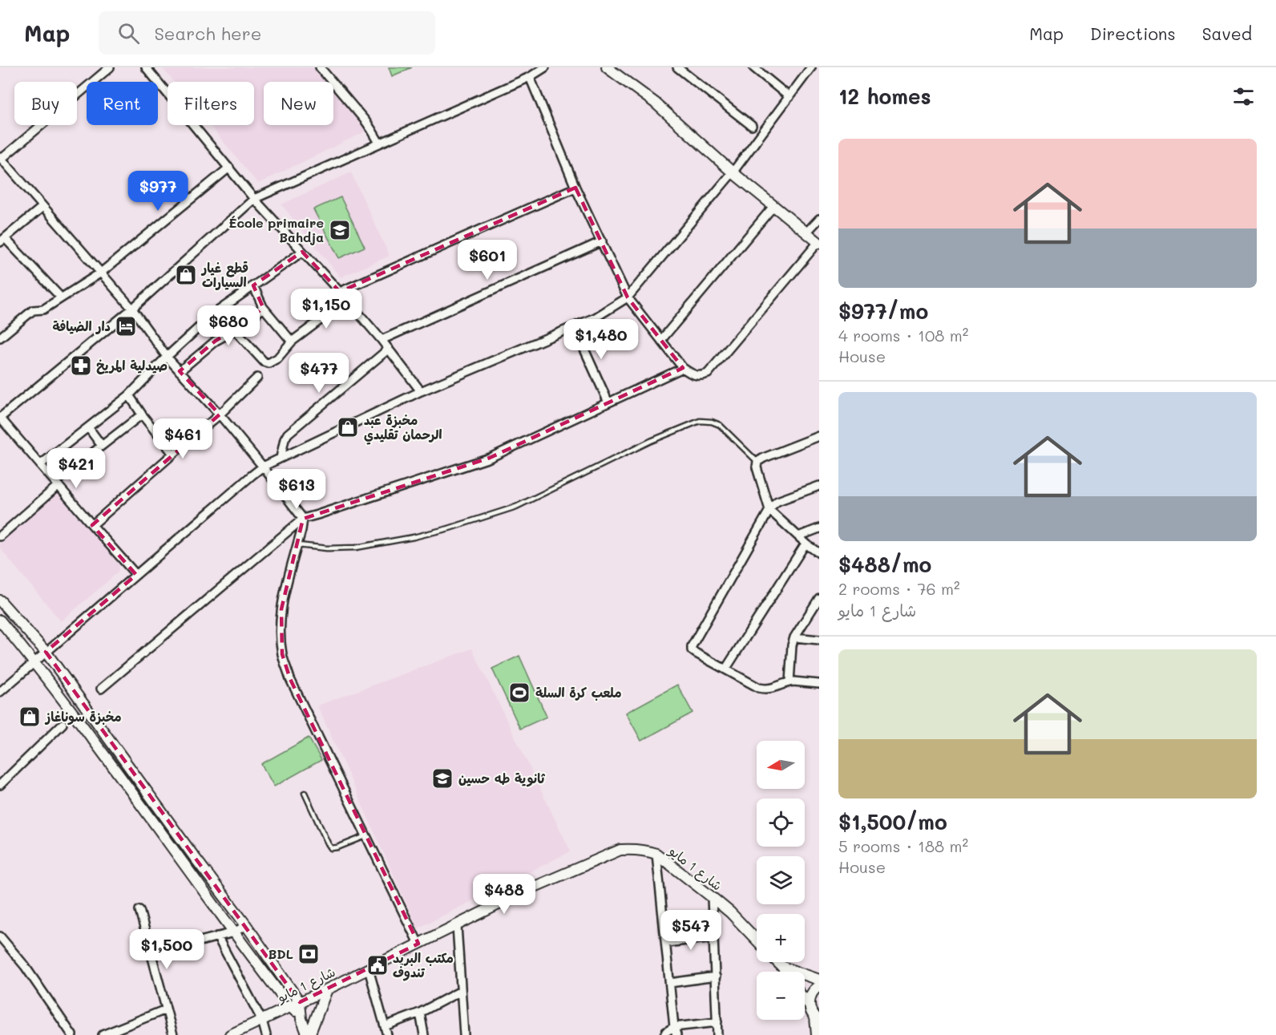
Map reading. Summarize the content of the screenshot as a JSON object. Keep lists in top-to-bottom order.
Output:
{
  "streets": {
    "street": ["شارع 1 مايو"]
  },
  "places": {
    "school or university": ["École primaire Bahdja", "ثانوية طه حسين"],
    "shop": ["قطع غيار السيارات", "مخبزة عبد الرحمان تقليدي", "مخبزة سوناغاز"],
    "hotel": ["دار الضيافة"],
    "pharmacy": ["صيدلية المريخ"],
    "sports": ["ملعب كرة السلة"],
    "bank": ["BDL"],
    "public building": ["مكتب البريد تندوف"]
  },
  "north": "left",
  "page": {
    "header": "Map",
    "search": "Search here",
    "nav": ["Map", "Directions", "Saved"],
    "heading": "12 homes",
    "chip": [
      "Buy",
      "Rent",
      "Filters",
      "New"
    ],
    "list": [
      {
        "name": "$977/mo",
        "note": "4 rooms · 108 m² · House"
      },
      {
        "name": "$488/mo",
        "note": "2 rooms · 76 m² · شارع 1 مايو"
      },
      {
        "name": "$1,500/mo",
        "note": "5 rooms · 188 m² · House"
      }
    ],
    "price": [
      "$977",
      "$601",
      "$1,150",
      "$680",
      "$1,480",
      "$477",
      "$461",
      "$421",
      "$613",
      "$488",
      "$547",
      "$1,500"
    ],
    "map_buttons": ["+", "−"]
  }
}
